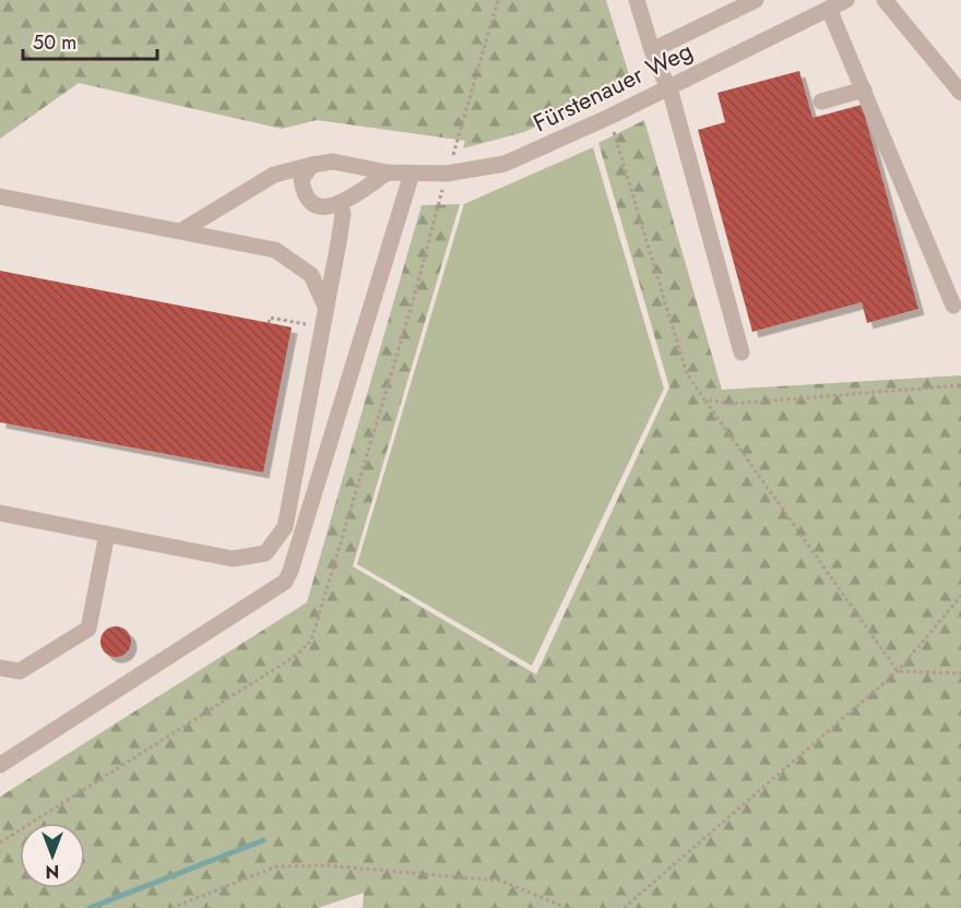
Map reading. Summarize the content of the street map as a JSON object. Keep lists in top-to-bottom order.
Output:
{
  "streets": {
    "street": ["Fürstenauer Weg"]
  },
  "scale_bar": "50 m",
  "north": "bottom"
}
